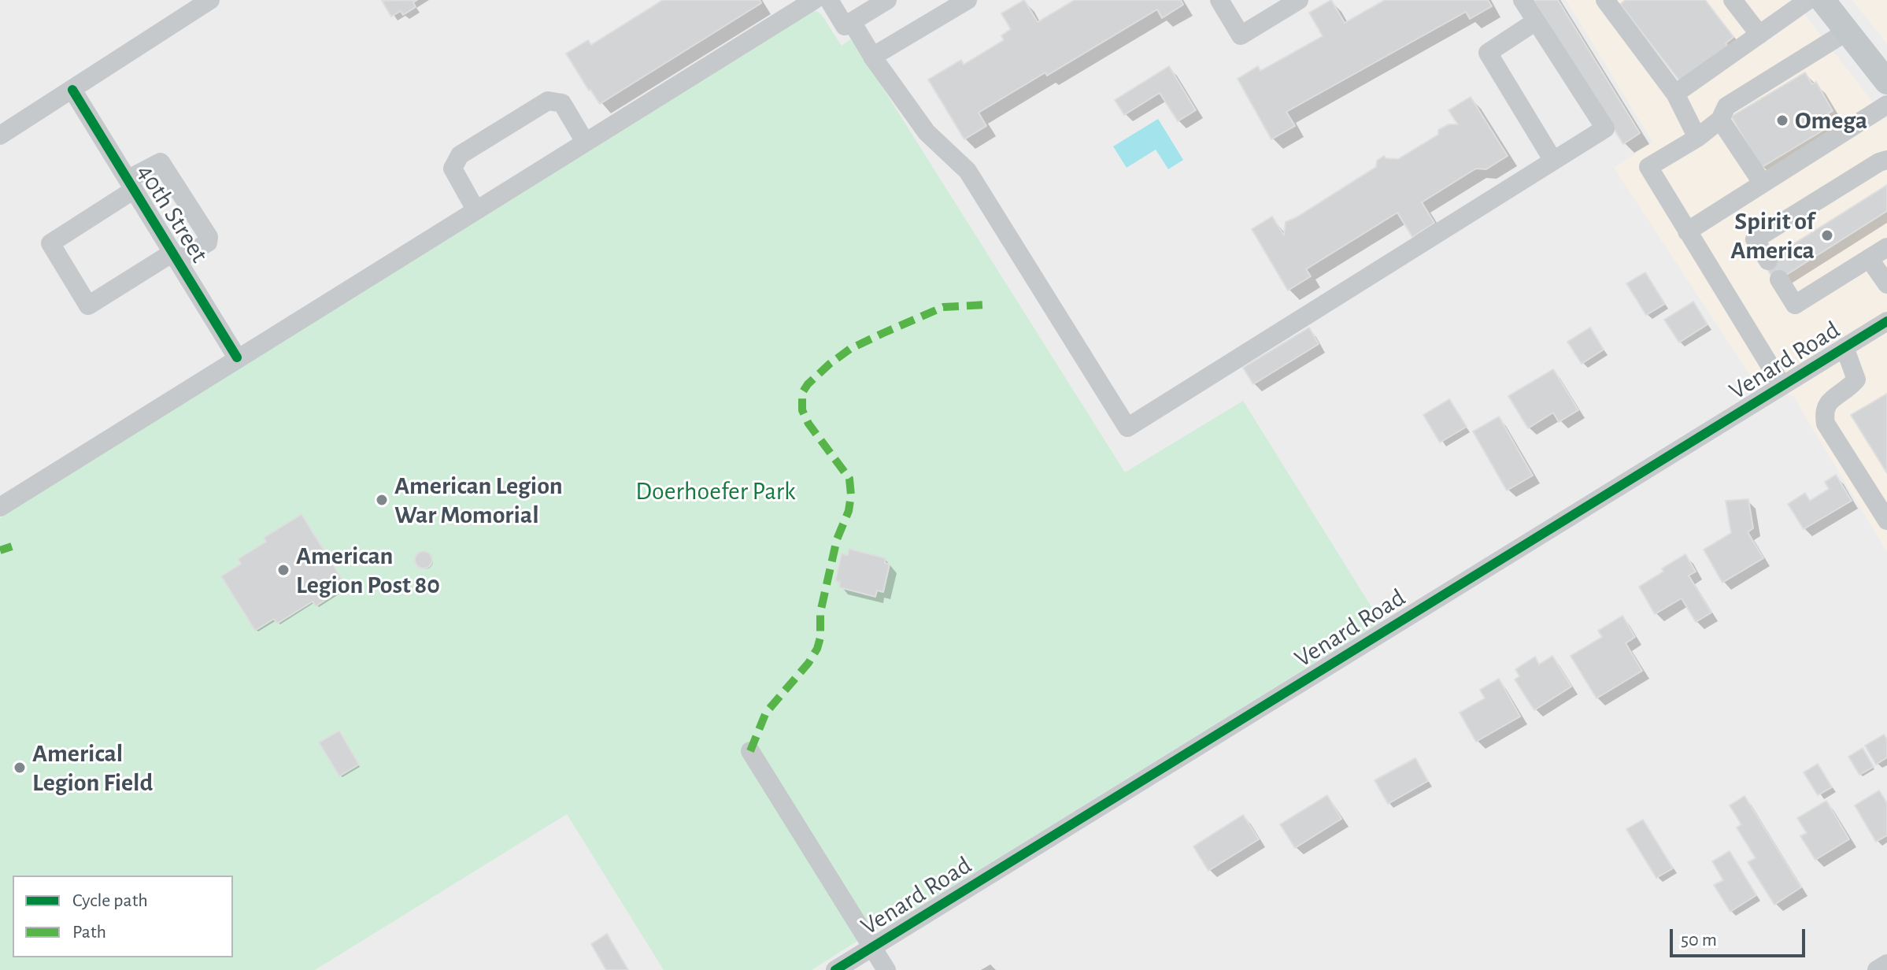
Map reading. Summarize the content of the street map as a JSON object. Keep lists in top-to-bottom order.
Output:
{
  "streets": {
    "street": ["40th Street", "Venard Road"]
  },
  "parks": ["Doerhoefer Park"],
  "places": [
    "Omega",
    "Spirit of America",
    "American Legion War Momorial",
    "American Legion Post 80",
    "Americal Legion Field"
  ],
  "legend": ["Cycle path", "Path"],
  "scale_bar": "50 m"
}
